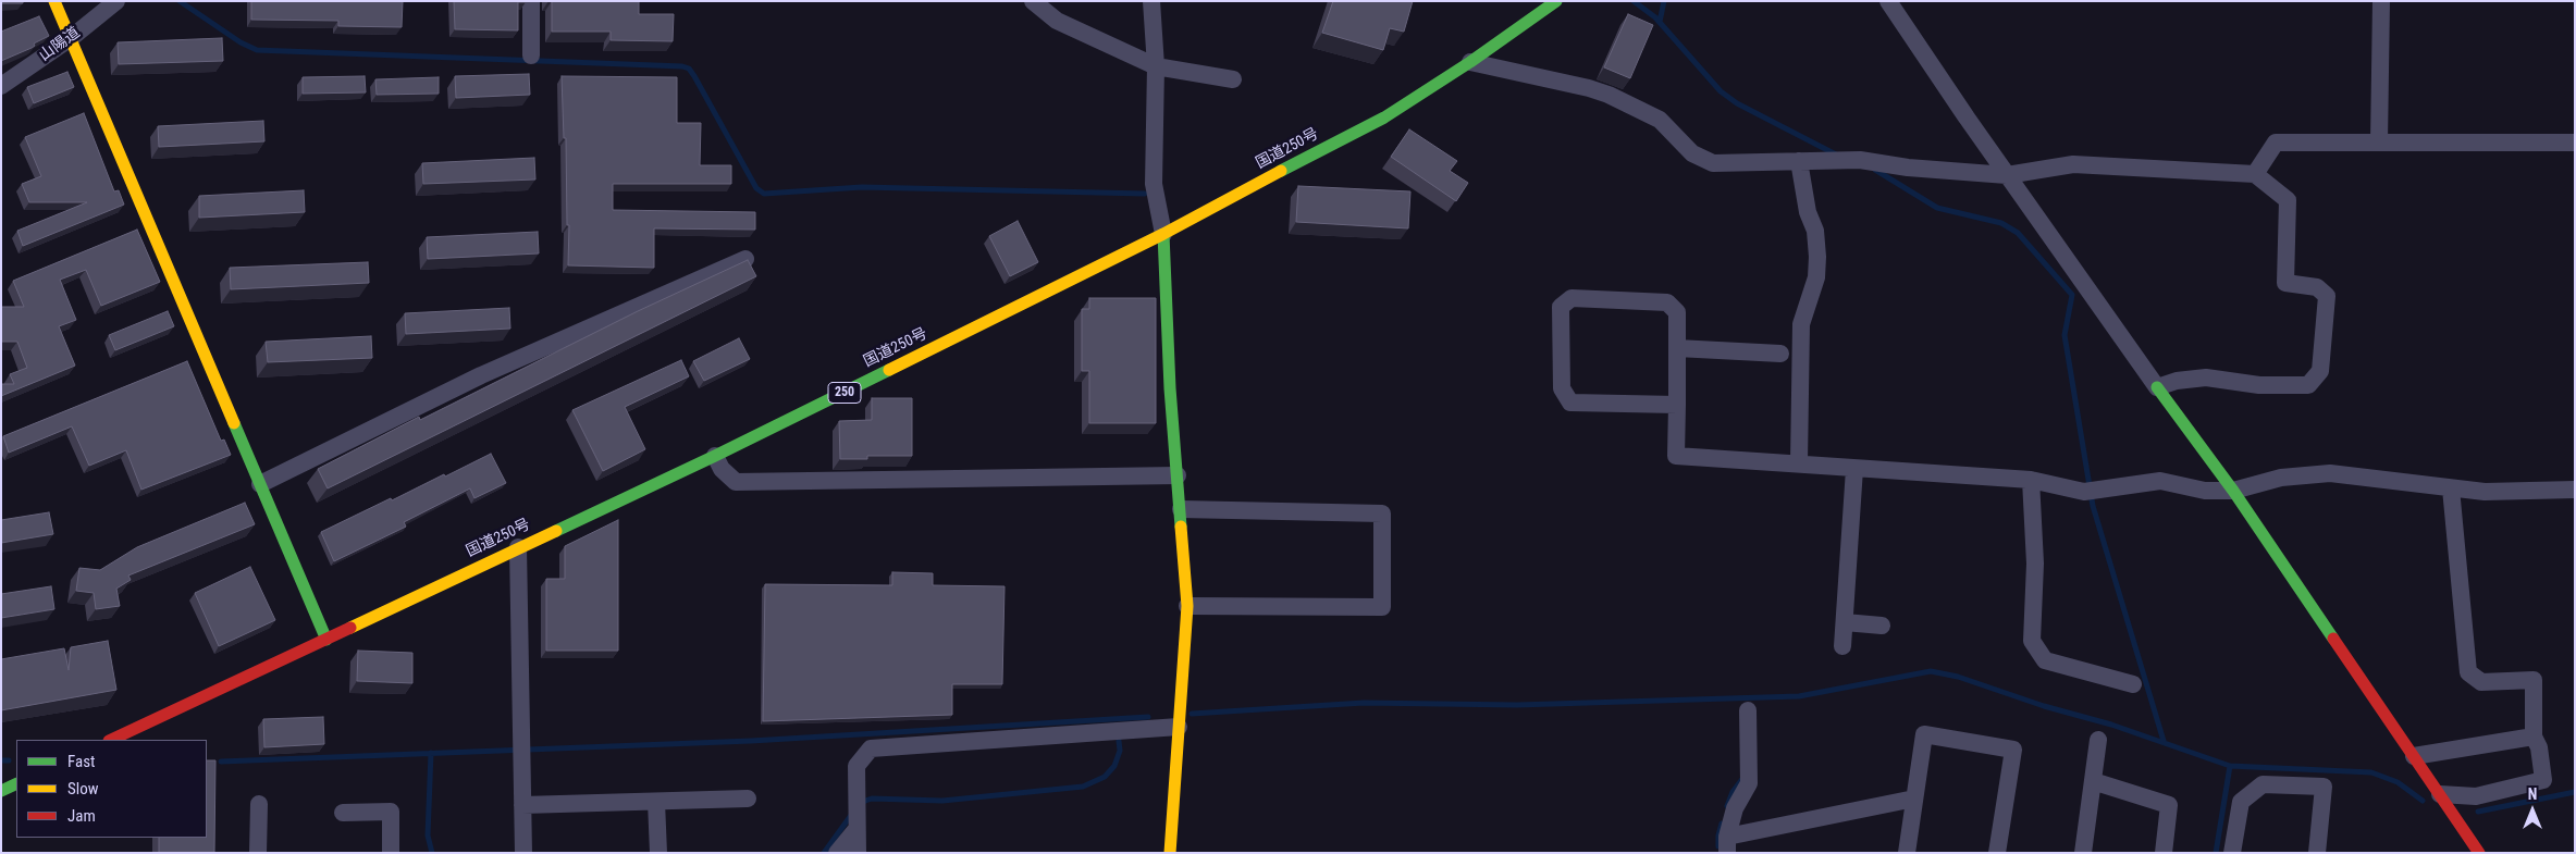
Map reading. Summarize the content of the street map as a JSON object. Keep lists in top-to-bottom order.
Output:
{
  "streets": {
    "main road": ["国道250号", "250"],
    "street": ["山陽道"]
  },
  "legend": ["Fast", "Slow", "Jam"],
  "north": "top"
}
